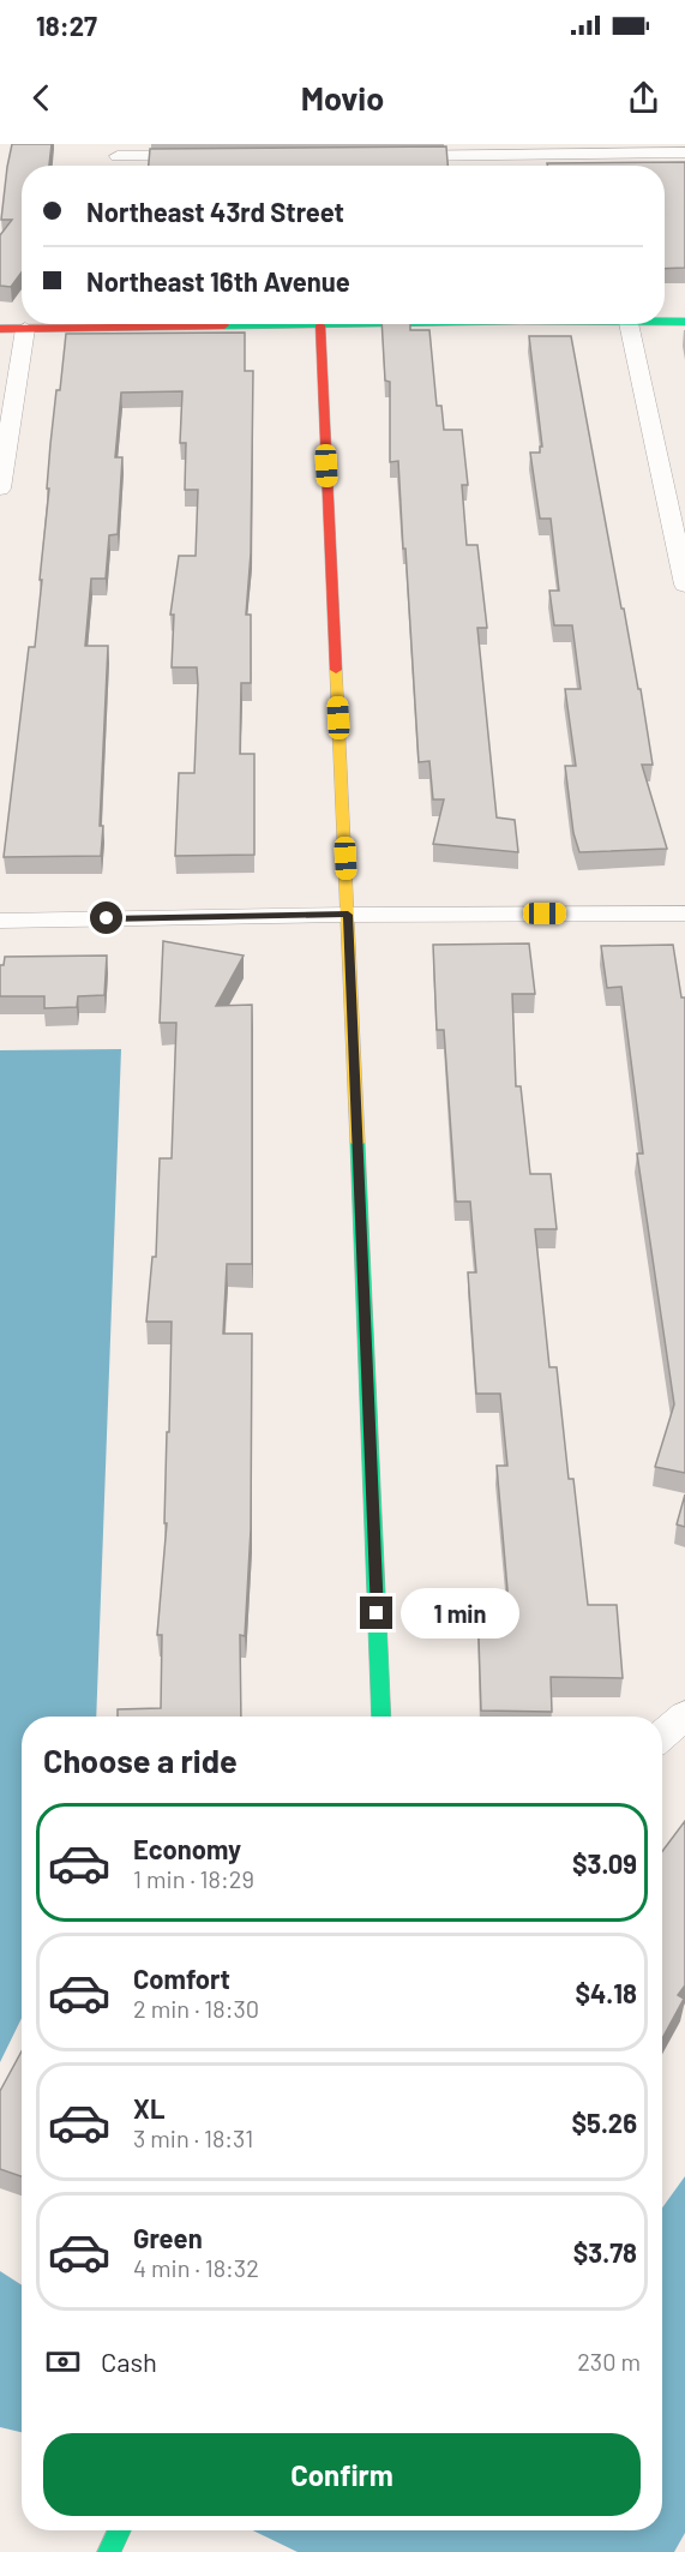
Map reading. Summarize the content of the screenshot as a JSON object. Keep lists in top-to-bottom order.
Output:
{
  "page": {
    "status": "18:27",
    "header": "Movio",
    "banner": ["Northeast 43rd Street", "Northeast 16th Avenue"],
    "bubble": "1 min",
    "heading": "Choose a ride",
    "list": [
      {
        "name": "Economy",
        "note": "1 min · 18:29",
        "value": "$3.09"
      },
      {
        "name": "Comfort",
        "note": "2 min · 18:30",
        "value": "$4.18"
      },
      {
        "name": "XL",
        "note": "3 min · 18:31",
        "value": "$5.26"
      },
      {
        "name": "Green",
        "note": "4 min · 18:32",
        "value": "$3.78"
      }
    ],
    "pay": ["Cash", "230 m"],
    "buttons": "Confirm"
  }
}
